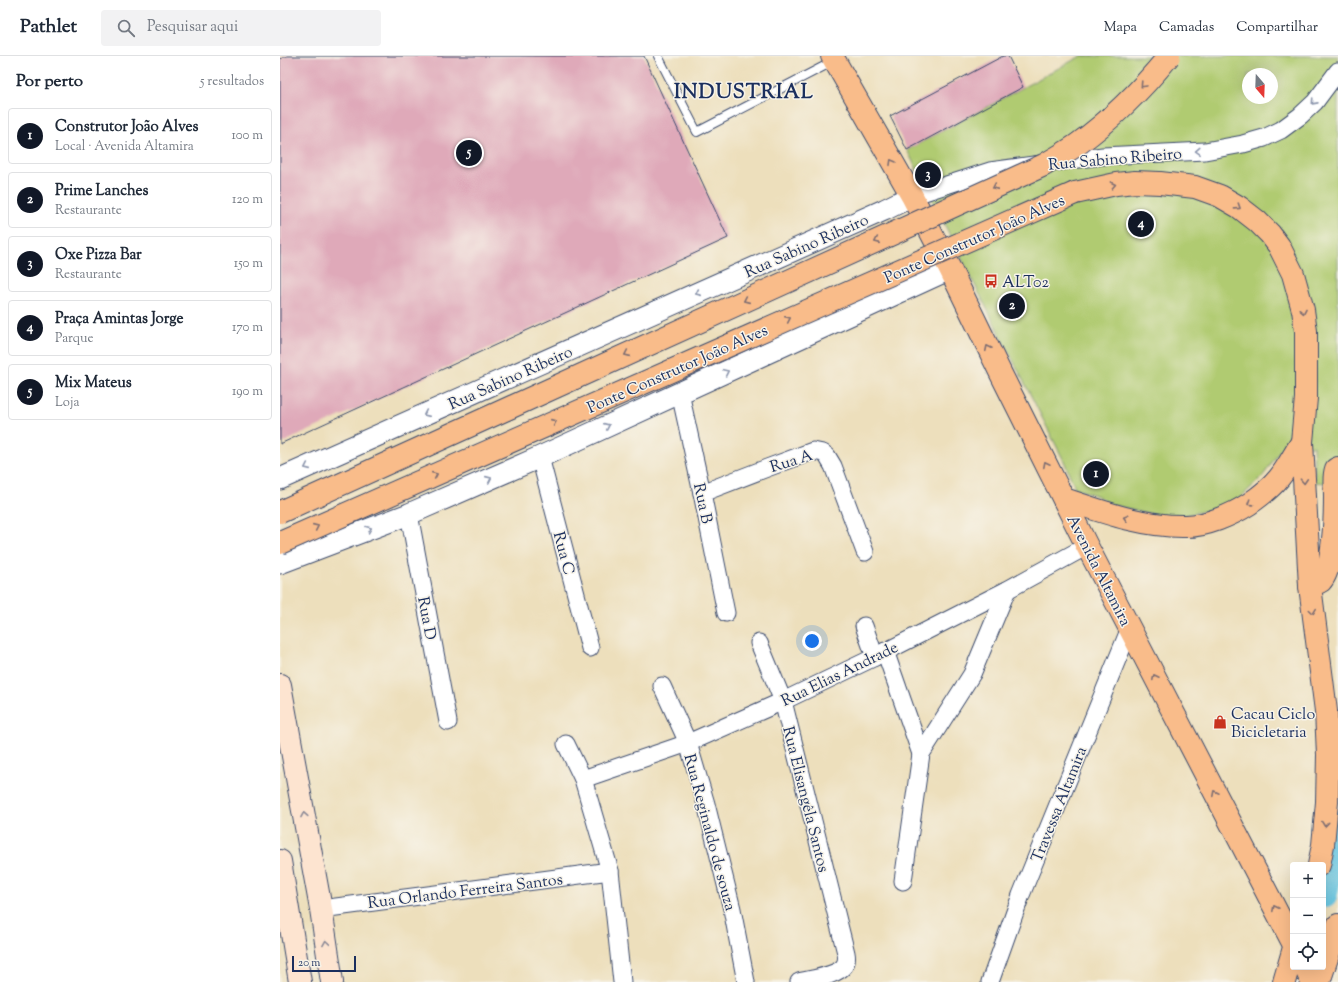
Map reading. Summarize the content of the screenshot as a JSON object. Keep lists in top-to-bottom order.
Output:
{
  "streets": {
    "main road": ["Ponte Construtor João Alves", "Avenida Altamira"],
    "street": [
      "Rua Sabino Ribeiro",
      "Rua A",
      "Rua B",
      "Rua C",
      "Rua D",
      "Rua Elias Andrade",
      "Rua Elisangêla Santos",
      "Travessa Altamira",
      "Rua Reginaldo de souza",
      "Rua Orlando Ferreira Santos"
    ]
  },
  "crossings": [
    ["Rua Sabino Ribeiro", "Avenida Altamira"],
    ["Rua A", "Rua B"],
    ["Avenida Altamira", "Rua Elias Andrade"],
    ["Avenida Altamira", "Travessa Altamira"],
    ["Rua Elias Andrade", "Rua Elisangêla Santos"],
    ["Rua Elias Andrade", "Rua Reginaldo de souza"]
  ],
  "one_way": ["Avenida Altamira"],
  "districts": ["INDUSTRIAL"],
  "places": {
    "bus stop": ["ALT02"],
    "shop": ["Cacau Ciclo Bicicletaria"]
  },
  "scale_bar": "20 m",
  "north": "bottom",
  "page": {
    "header": "Pathlet",
    "search": "Pesquisar aqui",
    "nav": ["Mapa", "Camadas", "Compartilhar"],
    "heading": ["Por perto", "5 resultados"],
    "list": [
      {
        "mark": "1",
        "name": "Construtor João Alves",
        "note": "Local · Avenida Altamira",
        "value": "100 m"
      },
      {
        "mark": "2",
        "name": "Prime Lanches",
        "note": "Restaurante",
        "value": "120 m"
      },
      {
        "mark": "3",
        "name": "Oxe Pizza Bar",
        "note": "Restaurante",
        "value": "150 m"
      },
      {
        "mark": "4",
        "name": "Praça Amintas Jorge",
        "note": "Parque",
        "value": "170 m"
      },
      {
        "mark": "5",
        "name": "Mix Mateus",
        "note": "Loja",
        "value": "190 m"
      }
    ],
    "pins": [
      "5",
      "3",
      "4",
      "2",
      "1"
    ],
    "map_buttons": ["+", "−"],
    "scale": "20 m"
  }
}
